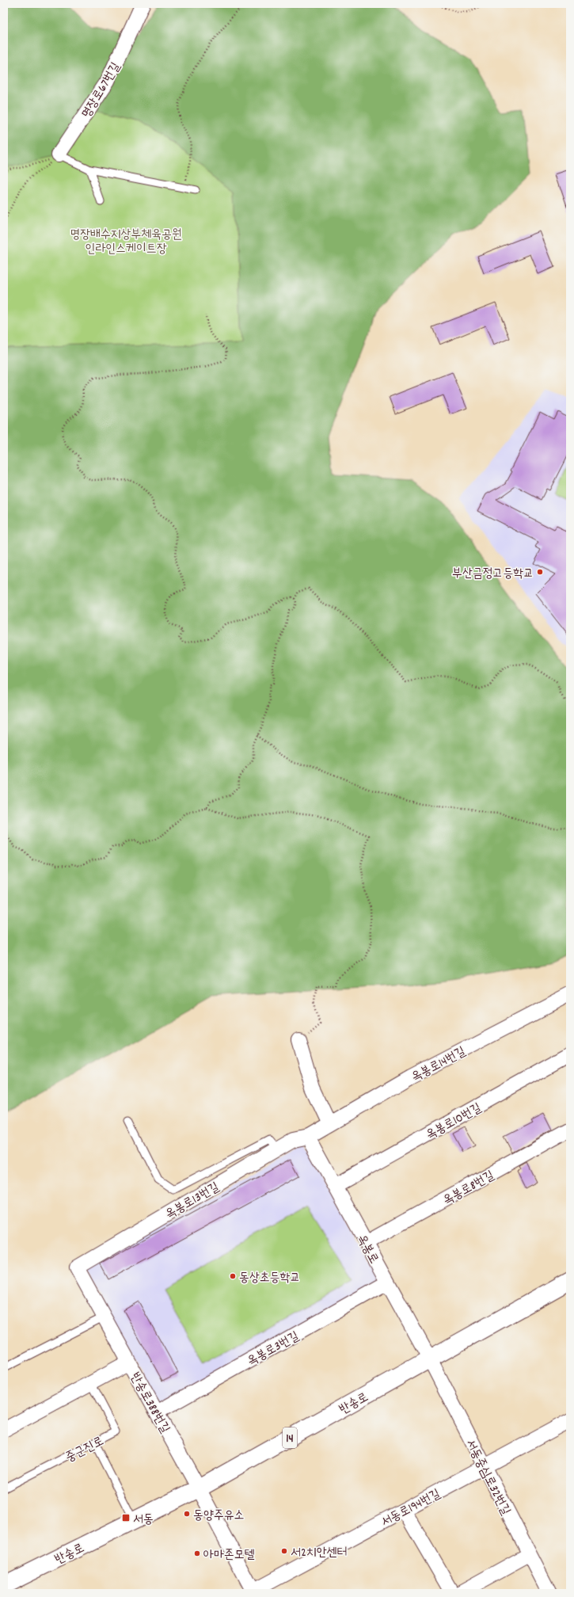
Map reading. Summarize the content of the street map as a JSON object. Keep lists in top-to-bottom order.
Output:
{
  "streets": {
    "main road": ["반송로", "14"],
    "street": [
      "명장로67번길",
      "옥봉로14번길",
      "옥봉로10번길",
      "옥봉로8번길",
      "옥봉로13번길",
      "옥봉로",
      "옥봉로3번길",
      "반송로388번길",
      "서동중심로32번길",
      "서동로194번길"
    ],
    "lane": ["중군진로"]
  },
  "crossings": [
    ["옥봉로14번길", "옥봉로13번길"],
    ["옥봉로14번길", "옥봉로"],
    ["옥봉로10번길", "옥봉로"],
    ["옥봉로8번길", "옥봉로"],
    ["옥봉로13번길", "옥봉로"],
    ["옥봉로13번길", "반송로388번길"],
    ["옥봉로", "옥봉로3번길"],
    ["옥봉로", "반송로"],
    ["옥봉로", "서동중심로32번길"],
    ["옥봉로3번길", "반송로388번길"],
    ["반송로388번길", "반송로"],
    ["반송로388번길", "서동로194번길"],
    ["반송로", "서동중심로32번길"],
    ["서동중심로32번길", "서동로194번길"]
  ],
  "parks": ["명장배수지상부체육공원 인라인스케이트장"],
  "places": {
    "other": [
      "부산금정고등학교",
      "동상초등학교",
      "동양주유소",
      "서2치안센터",
      "아마존모텔"
    ],
    "transit": ["서동"]
  }
}
